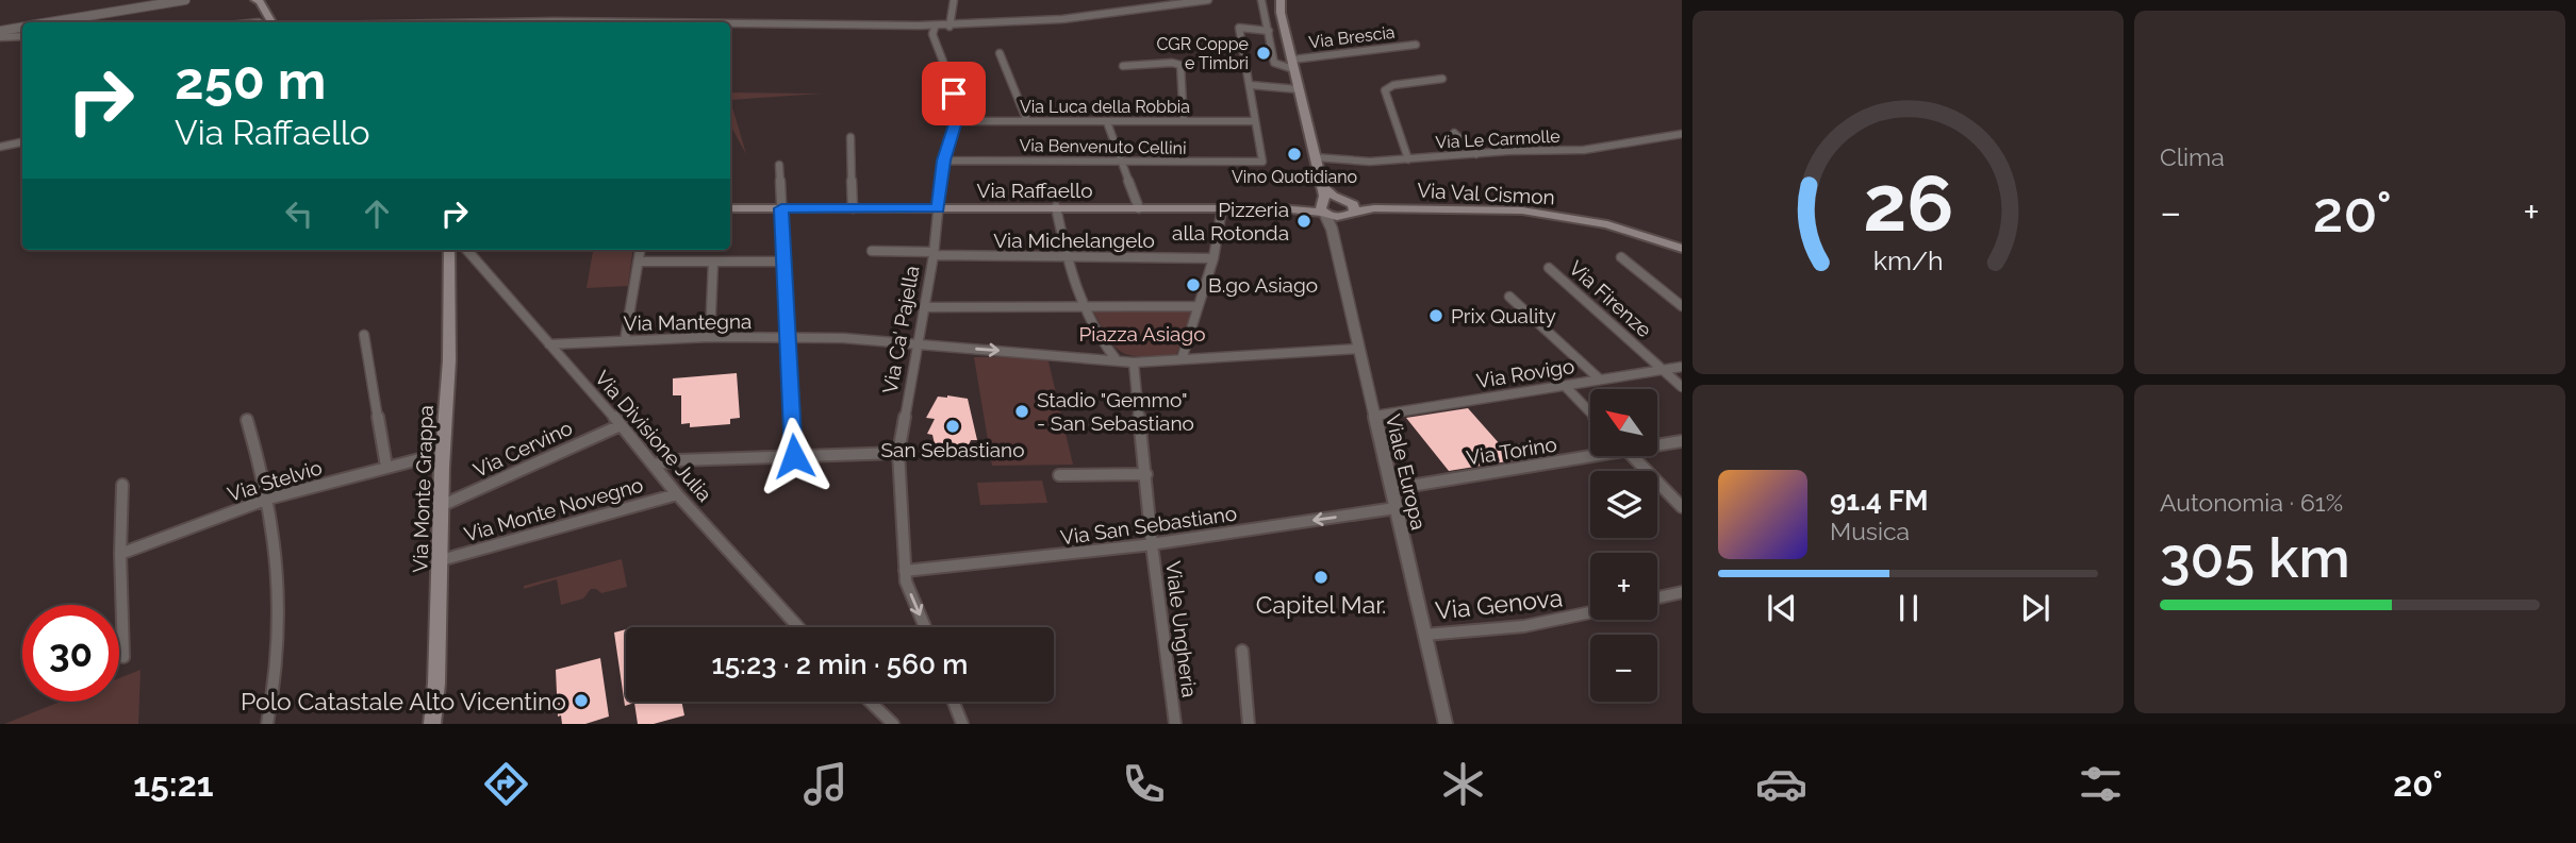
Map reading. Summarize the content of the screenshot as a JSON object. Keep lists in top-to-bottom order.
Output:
{
  "streets": {
    "main road": ["Via Raffaello", "Via Val Cismon", "Via Monte Grappa"],
    "street": [
      "Via Brescia",
      "Via Luca della Robbia",
      "Via Le Carmolle",
      "Via Benvenuto Cellini",
      "Via Michelangelo",
      "Via Firenze",
      "Via Mantegna",
      "Via Ca' Pajella",
      "Via Rovigo",
      "Via Divisione Julia",
      "Via Cervino",
      "Via Torino",
      "Viale Europa",
      "Via Stelvio",
      "Via Monte Novegno",
      "Via San Sebastiano",
      "Via Genova",
      "Viale Ungheria"
    ]
  },
  "crossings": [
    ["Via Luca della Robbia", "Via Benvenuto Cellini"],
    ["Via Luca della Robbia", "Via Ca' Pajella"],
    ["Via Benvenuto Cellini", "Via Ca' Pajella"],
    ["Via Raffaello", "Via Ca' Pajella"],
    ["Via Michelangelo", "Via Ca' Pajella"],
    ["Via Firenze", "Via Rovigo"],
    ["Via Mantegna", "Via Ca' Pajella"],
    ["Via Mantegna", "Via Divisione Julia"],
    ["Via Mantegna", "Viale Europa"],
    ["Via Mantegna", "Viale Ungheria"],
    ["Via Ca' Pajella", "Via San Sebastiano"],
    ["Via Rovigo", "Viale Europa"],
    ["Via Divisione Julia", "Via Cervino"],
    ["Via Divisione Julia", "Via Monte Novegno"],
    ["Via Cervino", "Via Monte Grappa"],
    ["Via Torino", "Viale Europa"],
    ["Viale Europa", "Via San Sebastiano"],
    ["Viale Europa", "Via Genova"],
    ["Via Stelvio", "Via Monte Grappa"],
    ["Via Monte Grappa", "Via Monte Novegno"],
    ["Via San Sebastiano", "Viale Ungheria"]
  ],
  "one_way": ["Via San Sebastiano"],
  "parks": ["Piazza Asiago"],
  "places": [
    "CGR Coppe e Timbri",
    "Vino Quotidiano",
    "Pizzeria alla Rotonda",
    "B.go Asiago",
    "Prix Quality",
    "Stadio \"Gemmo\" - San Sebastiano",
    "San Sebastiano",
    "Capitel Mar.",
    "Polo Catastale Alto Vicentino"
  ],
  "north": "top left",
  "page": {
    "tile": [
      "Clima",
      ["Autonomia · 61%", "305 km"]
    ],
    "turn": ["250 m", "Via Raffaello"],
    "heat": ["−", "20°", "+"],
    "map_buttons": ["+", "−"],
    "song": ["91.4 FM", "Musica"],
    "limit": "30",
    "trip": "15:23 · 2 min · 560 m",
    "tabs": ["15:21", "20°"],
    "gauge": ["26", "km/h"]
  }
}
